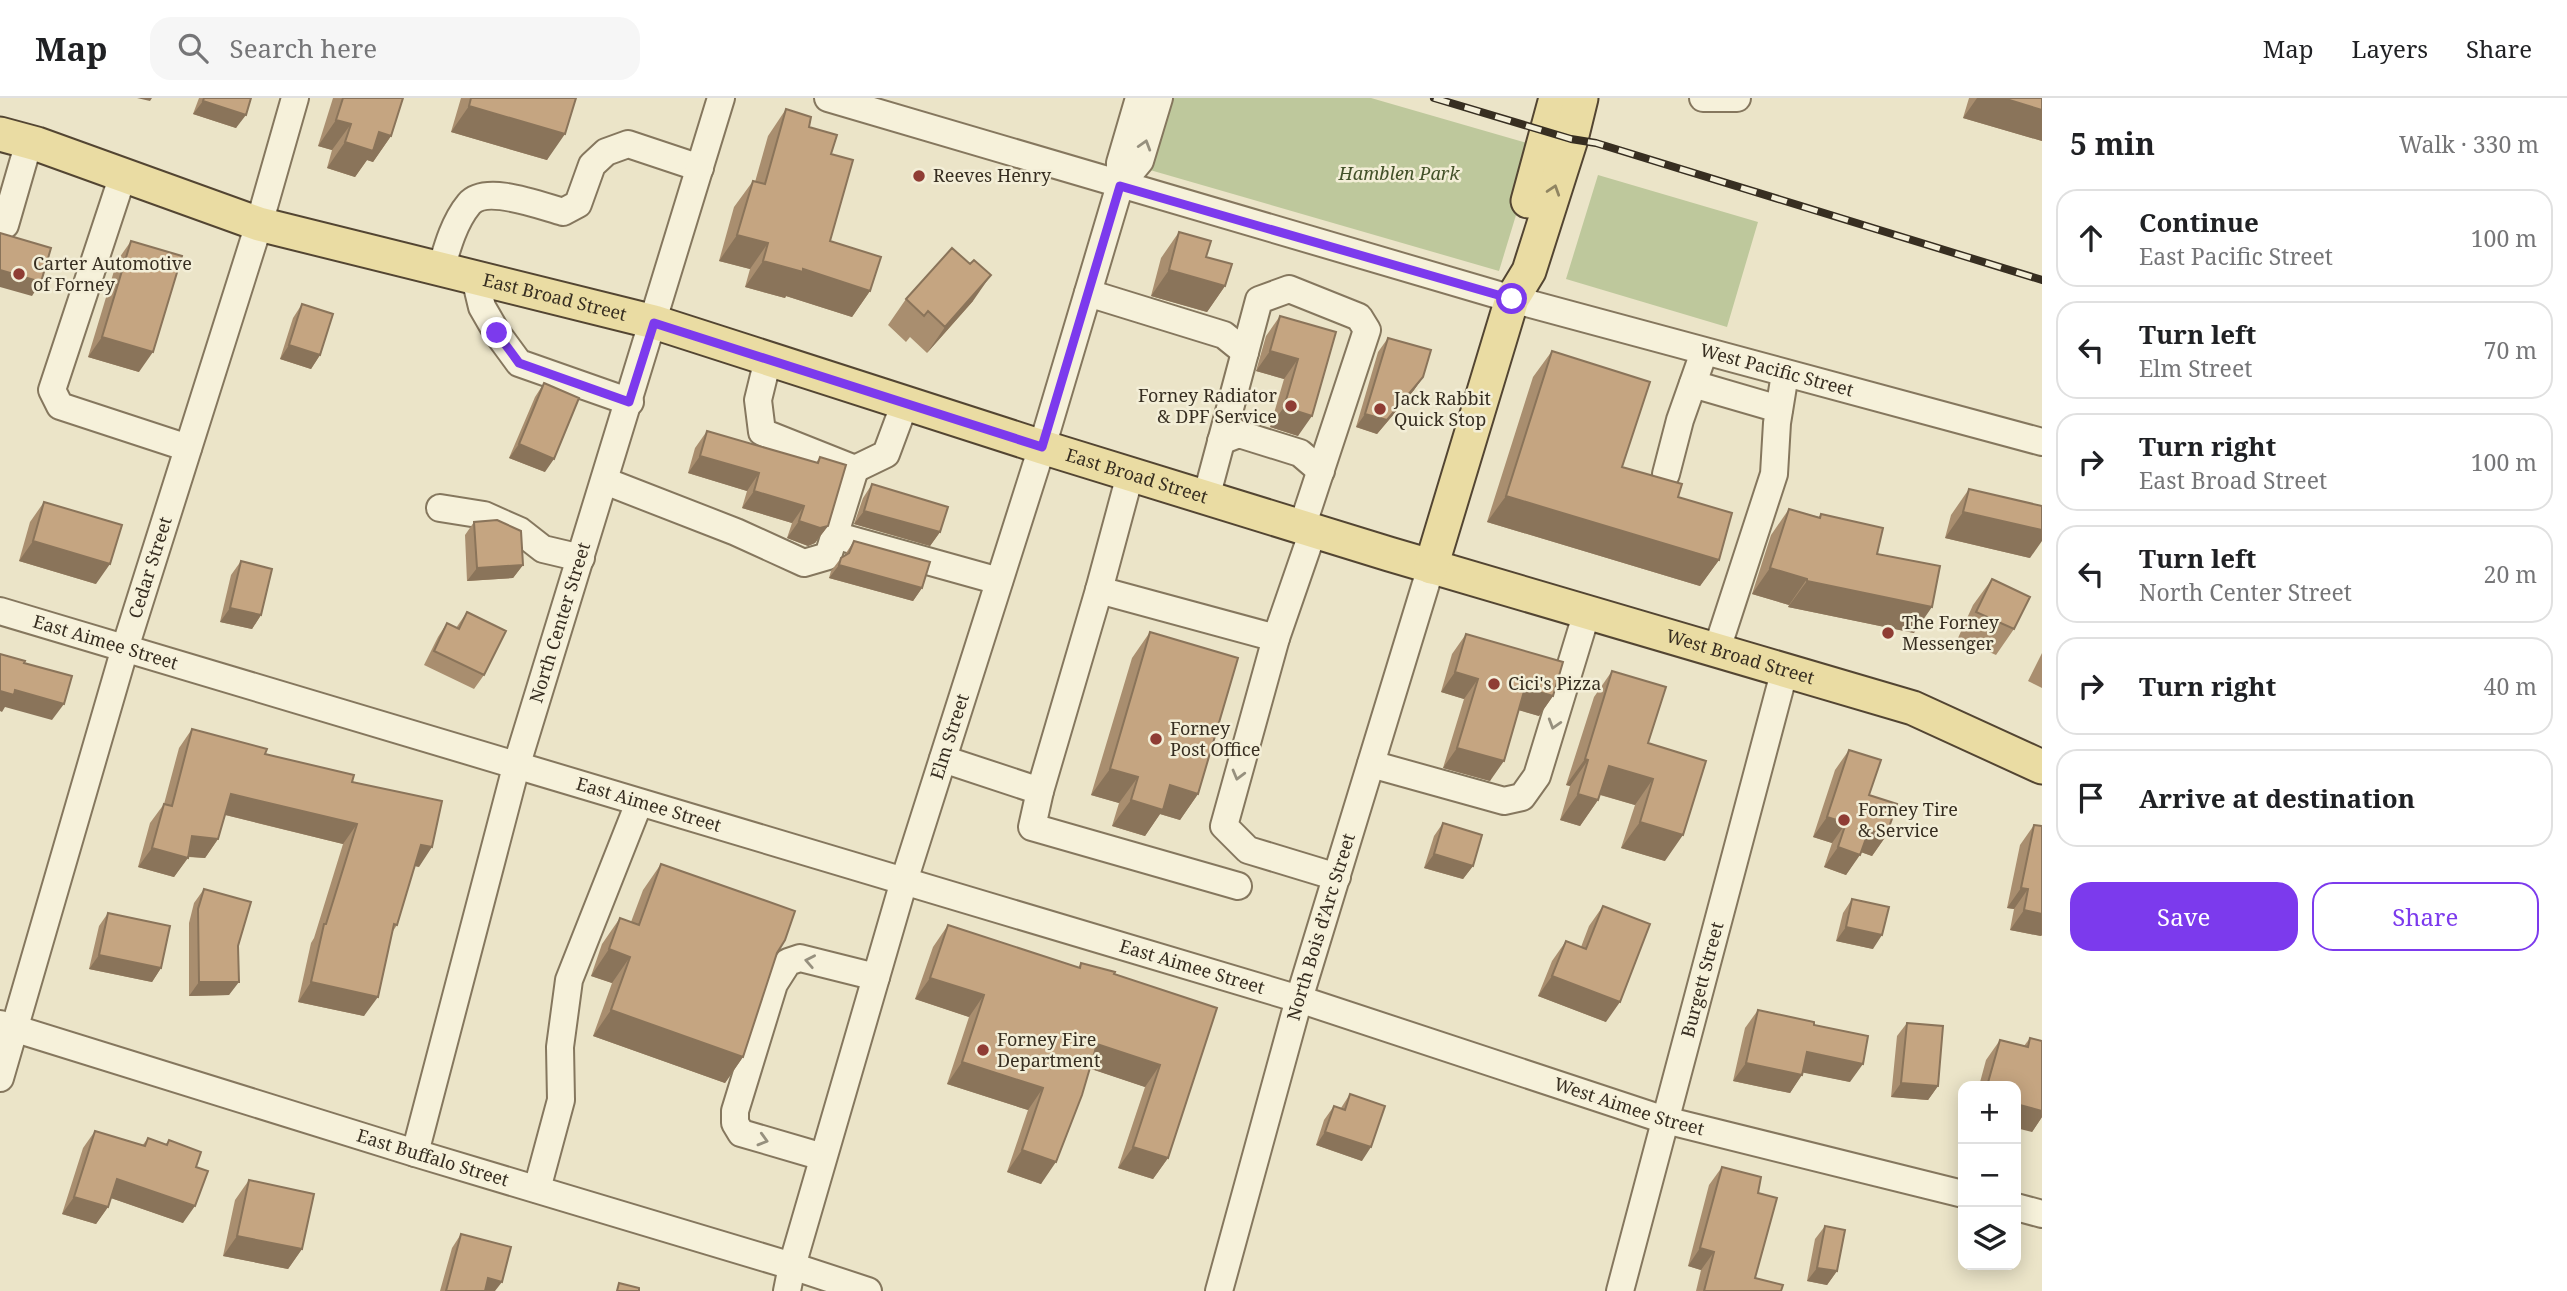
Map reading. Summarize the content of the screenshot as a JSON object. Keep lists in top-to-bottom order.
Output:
{
  "streets": {
    "main road": ["East Broad Street", "West Broad Street"],
    "street": [
      "West Pacific Street",
      "Cedar Street",
      "North Center Street",
      "East Aimee Street",
      "Elm Street",
      "North Bois d’Arc Street",
      "Burgett Street",
      "West Aimee Street",
      "East Buffalo Street"
    ]
  },
  "crossings": [
    ["East Broad Street", "Cedar Street"],
    ["East Broad Street", "North Center Street"],
    ["East Broad Street", "West Broad Street"],
    ["East Broad Street", "Elm Street"],
    ["East Broad Street", "North Bois d’Arc Street"],
    ["West Pacific Street", "Elm Street"],
    ["Cedar Street", "East Aimee Street"],
    ["Cedar Street", "East Buffalo Street"],
    ["North Center Street", "East Aimee Street"],
    ["North Center Street", "East Buffalo Street"],
    ["East Aimee Street", "Elm Street"],
    ["East Aimee Street", "North Bois d’Arc Street"],
    ["East Aimee Street", "West Aimee Street"],
    ["West Broad Street", "North Bois d’Arc Street"],
    ["West Broad Street", "Burgett Street"],
    ["Elm Street", "East Buffalo Street"],
    ["North Bois d’Arc Street", "West Aimee Street"],
    ["Burgett Street", "West Aimee Street"]
  ],
  "parks": ["Hamblen Park"],
  "places": [
    "Reeves Henry",
    "Carter Automotive of Forney",
    "Forney Radiator & DPF Service",
    "Jack Rabbit Quick Stop",
    "The Forney Messenger",
    "Cici's Pizza",
    "Forney Post Office",
    "Forney Tire & Service",
    "Forney Fire Department"
  ],
  "page": {
    "header": "Map",
    "search": "Search here",
    "nav": ["Map", "Layers", "Share"],
    "heading": ["5 min", "Walk · 330 m"],
    "list": [
      ["Continue", "East Pacific Street", "100 m"],
      ["Turn left", "Elm Street", "70 m"],
      ["Turn right", "East Broad Street", "100 m"],
      ["Turn left", "North Center Street", "20 m"],
      ["Turn right", "40 m"],
      "Arrive at destination"
    ],
    "buttons": ["Save", "Share"],
    "map_buttons": ["+", "−"]
  }
}
